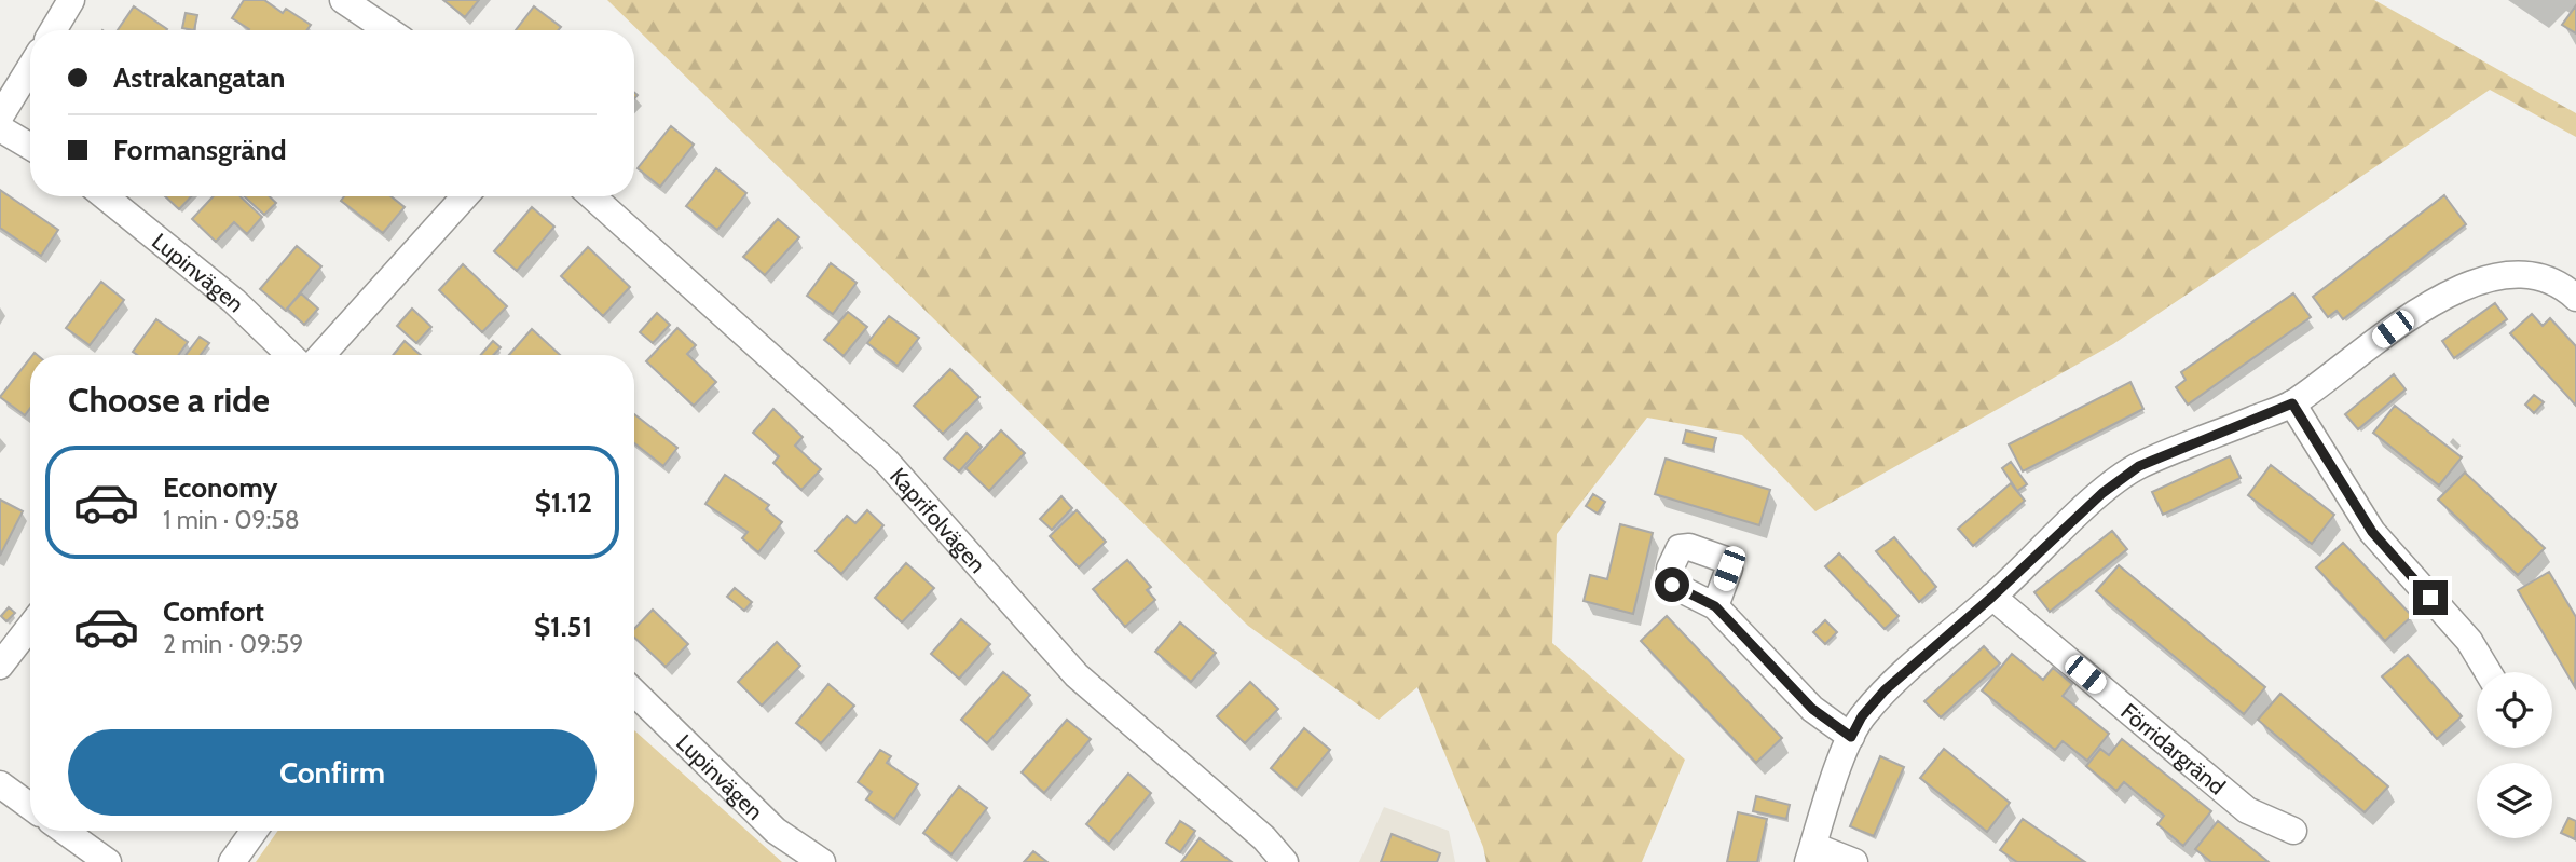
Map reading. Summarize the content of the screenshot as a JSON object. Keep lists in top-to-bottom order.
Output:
{
  "streets": {
    "street": ["Lupinvägen", "Kaprifolvägen", "Förridargränd"]
  },
  "page": {
    "banner": ["Astrakangatan", "Formansgränd"],
    "heading": "Choose a ride",
    "list": [
      {
        "name": "Economy",
        "note": "1 min · 09:58",
        "value": "$1.12"
      },
      {
        "name": "Comfort",
        "note": "2 min · 09:59",
        "value": "$1.51"
      }
    ],
    "buttons": "Confirm"
  }
}
